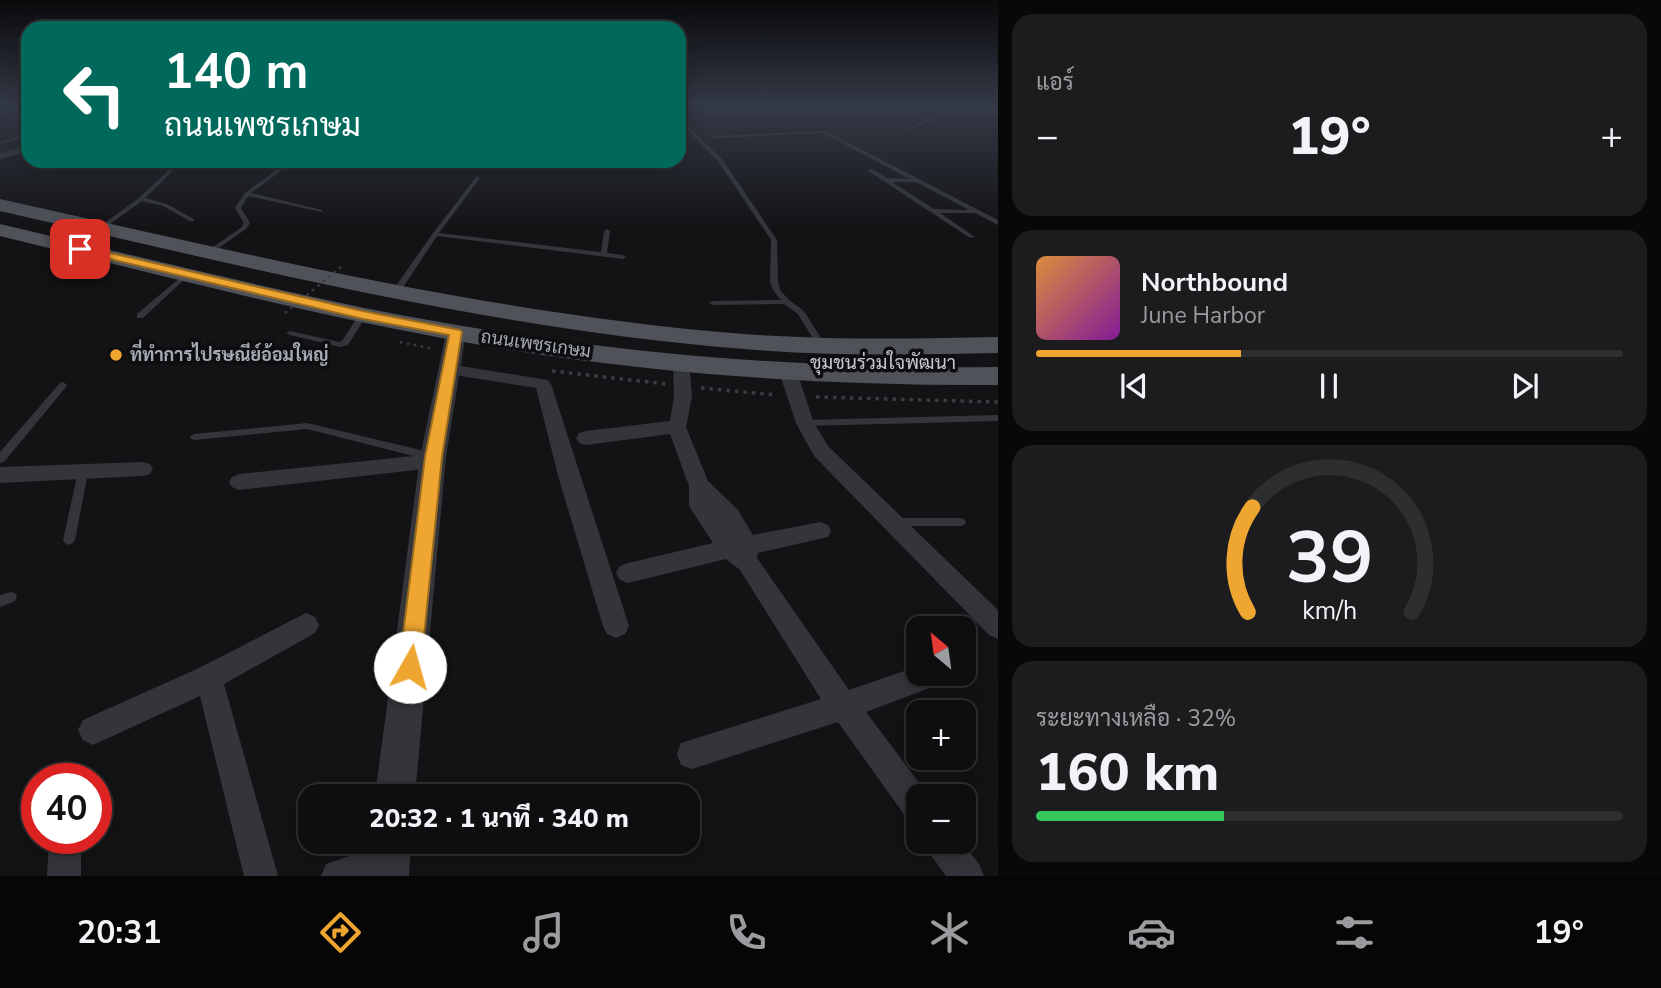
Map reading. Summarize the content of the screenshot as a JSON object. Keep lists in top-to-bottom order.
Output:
{
  "streets": {
    "main road": ["ถนนเพชรเกษม"]
  },
  "districts": ["ชุมชนร่วมใจพัฒนา"],
  "places": ["ที่ทำการไปรษณีย์อ้อมใหญ่"],
  "north": "top left",
  "page": {
    "tile": [
      "แอร์",
      ["ระยะทางเหลือ · 32%", "160 km"]
    ],
    "turn": ["140 m", "ถนนเพชรเกษม"],
    "heat": ["−", "19°", "+"],
    "song": ["Northbound", "June Harbor"],
    "map_buttons": ["+", "−"],
    "limit": "40",
    "trip": "20:32 · 1 นาที · 340 m",
    "tabs": ["20:31", "19°"],
    "gauge": ["39", "km/h"]
  }
}
